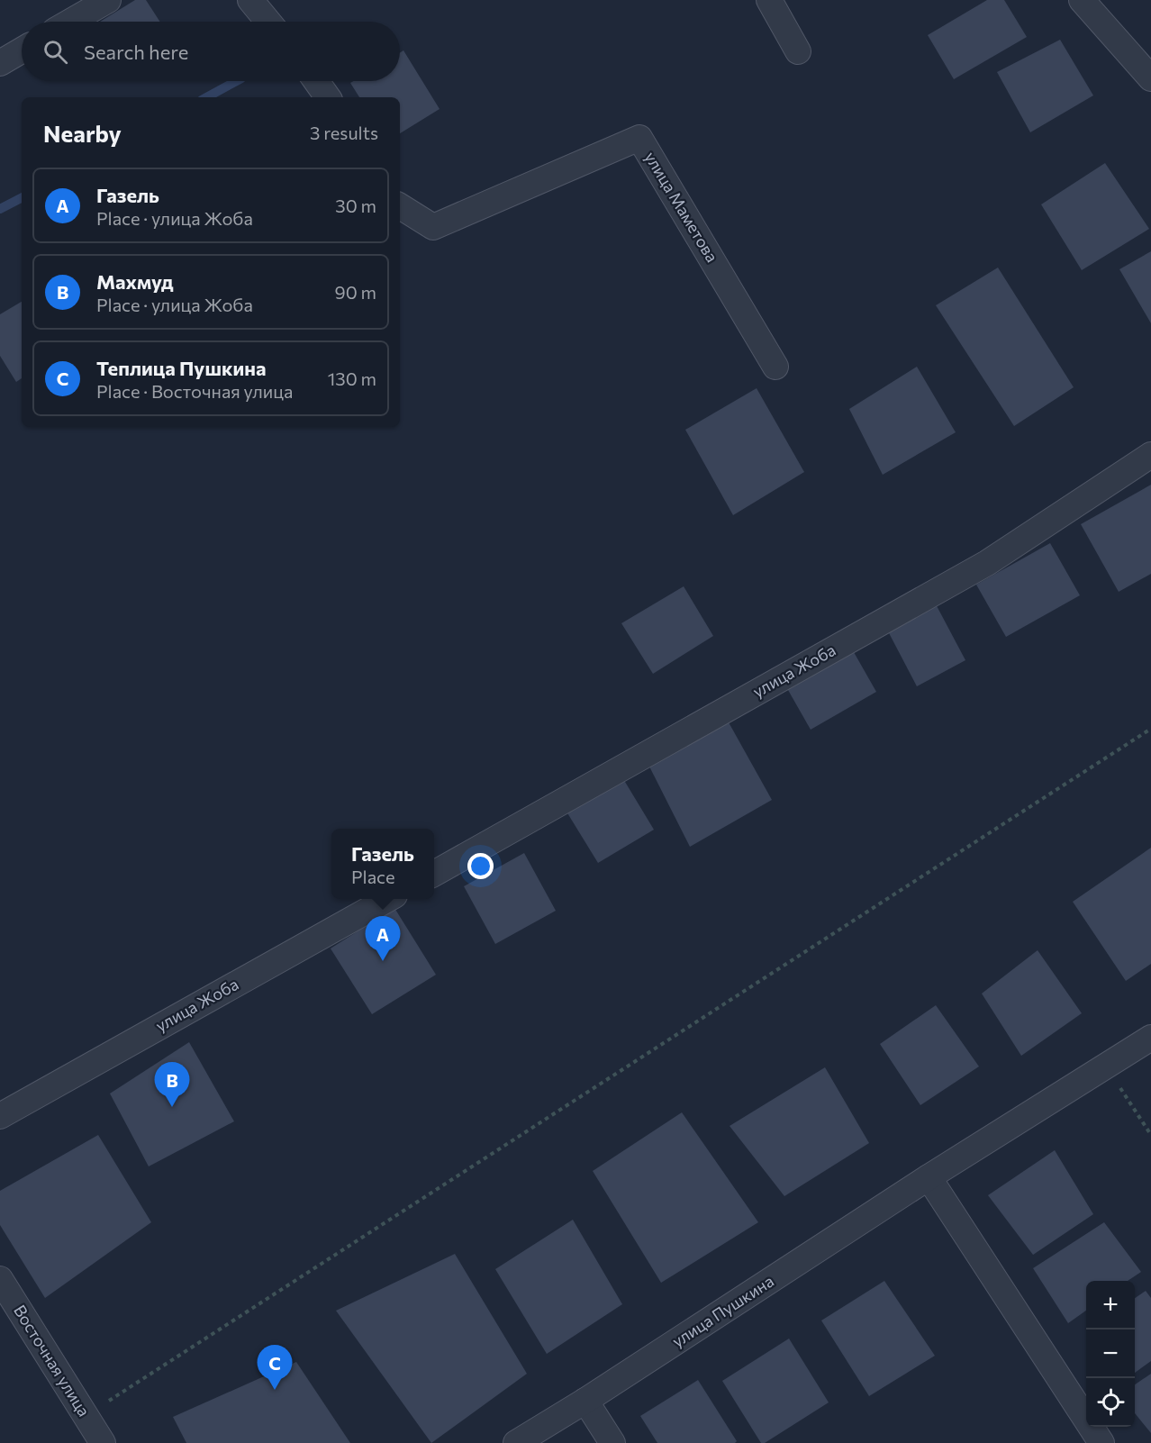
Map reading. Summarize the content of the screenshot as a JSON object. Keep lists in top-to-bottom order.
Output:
{
  "streets": {
    "street": [
      "улица Маметова",
      "улица Жоба",
      "улица Пушкина",
      "Восточная улица"
    ]
  },
  "page": {
    "search": "Search here",
    "heading": ["Nearby", "3 results"],
    "list": [
      {
        "mark": "A",
        "name": "Газель",
        "note": "Place · улица Жоба",
        "value": "30 m"
      },
      {
        "mark": "B",
        "name": "Махмуд",
        "note": "Place · улица Жоба",
        "value": "90 m"
      },
      {
        "mark": "C",
        "name": "Теплица Пушкина",
        "note": "Place · Восточная улица",
        "value": "130 m"
      }
    ],
    "popup": ["Газель", "Place"],
    "pins": ["A", "B", "C"],
    "map_buttons": ["+", "−"]
  }
}
